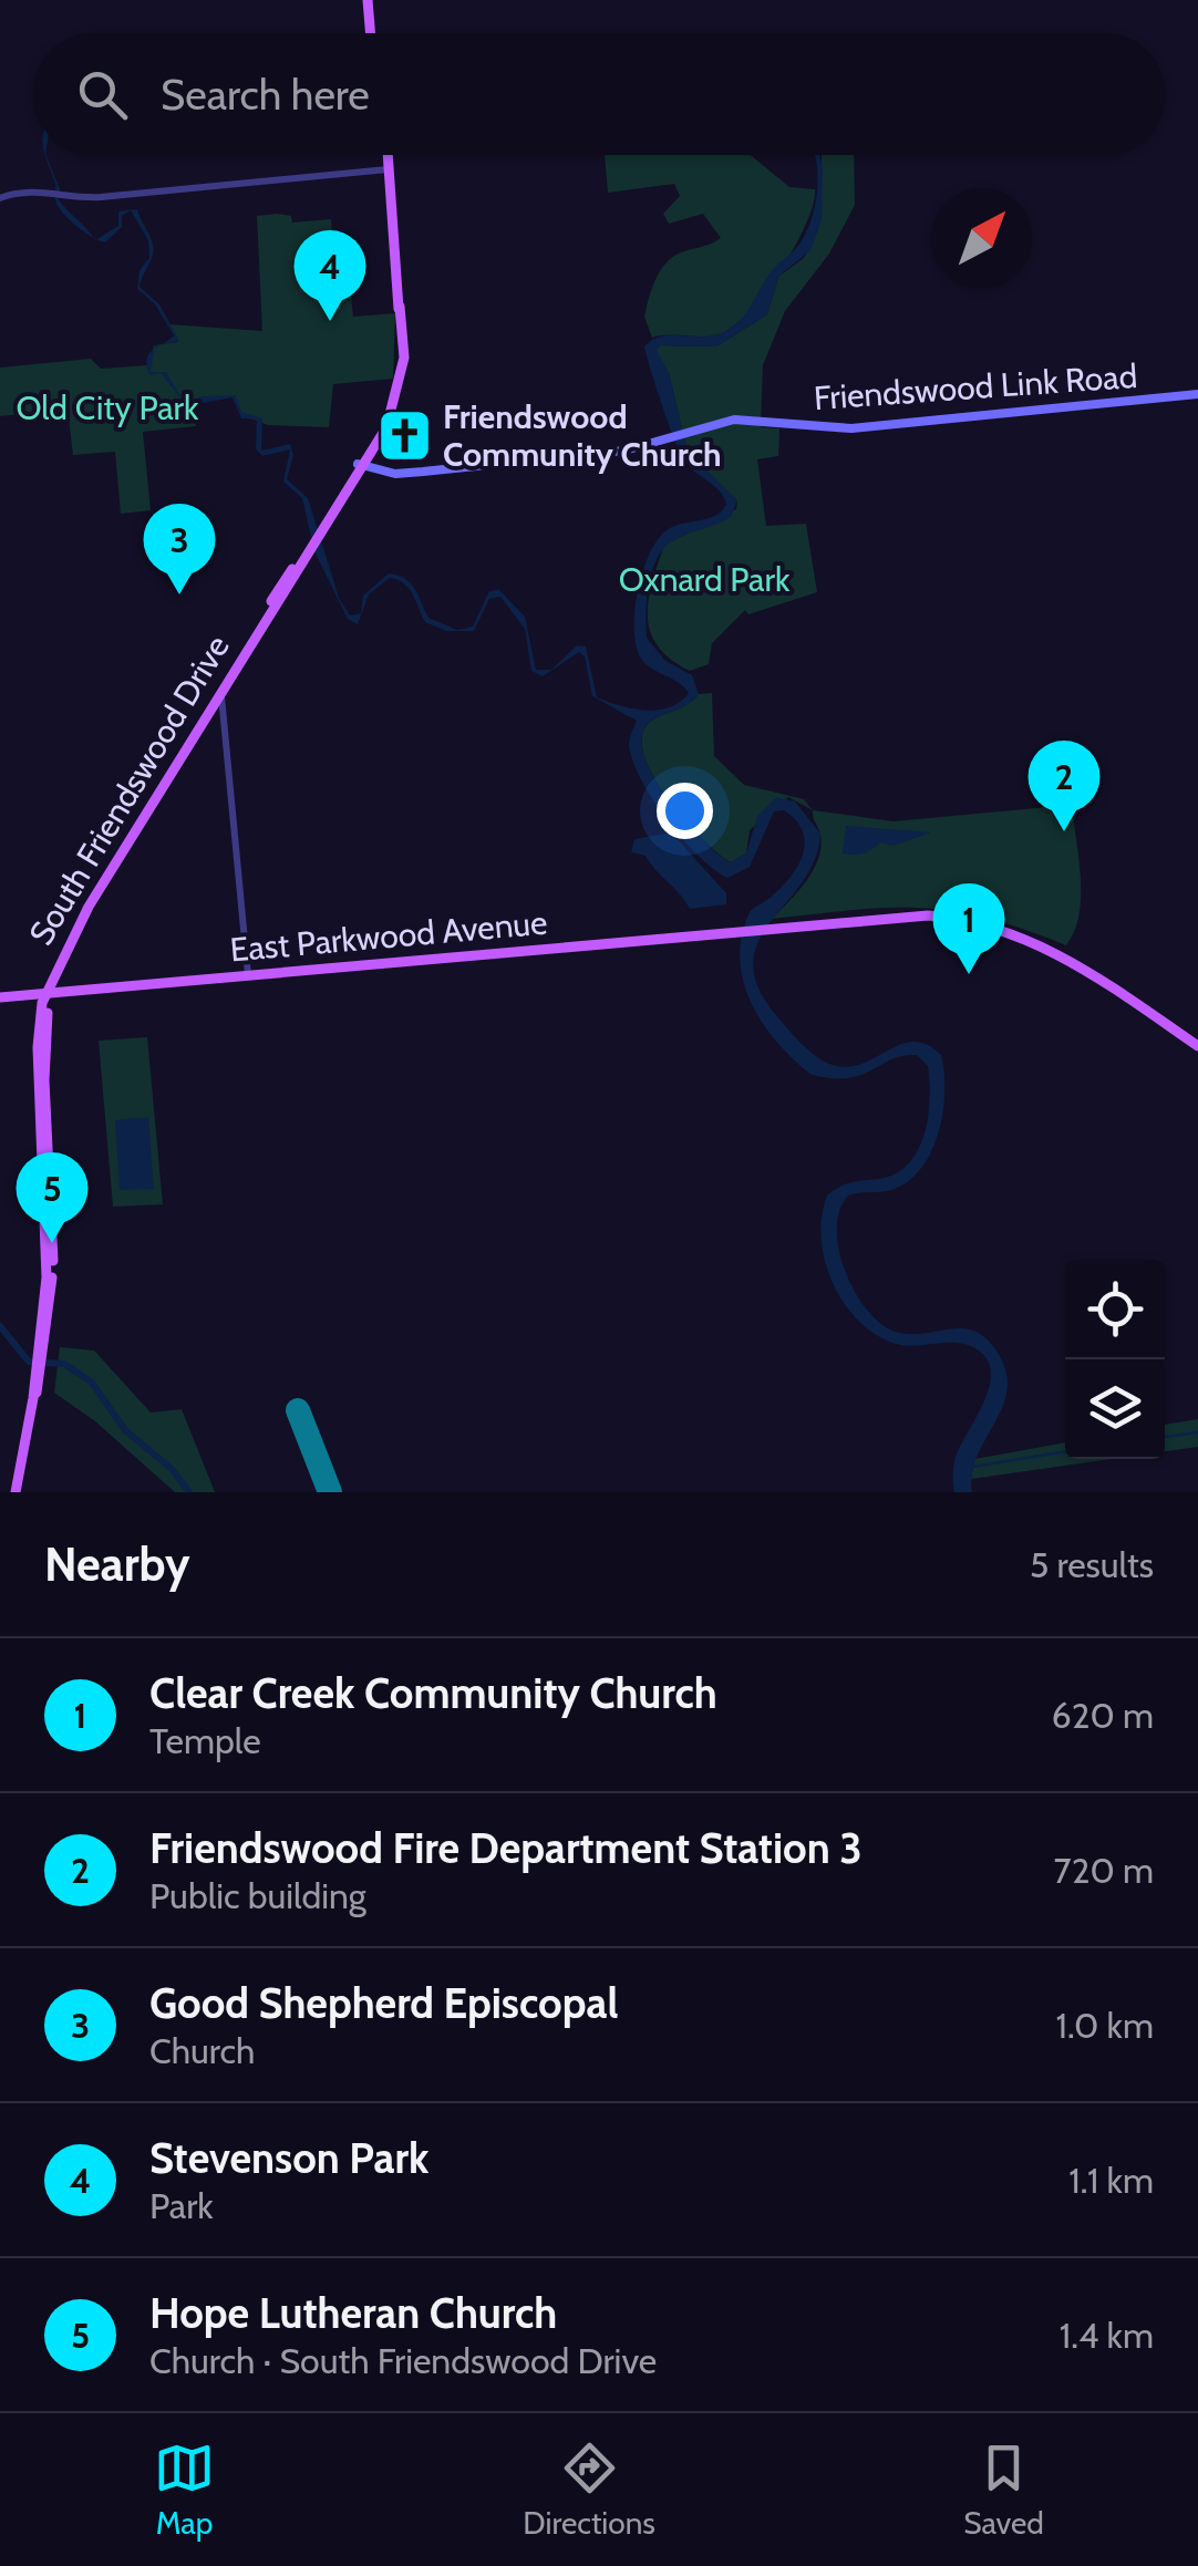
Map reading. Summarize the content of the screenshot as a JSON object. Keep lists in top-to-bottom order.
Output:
{
  "streets": {
    "main road": ["Friendswood Link Road", "South Friendswood Drive", "East Parkwood Avenue"]
  },
  "crossings": [
    ["Friendswood Link Road", "South Friendswood Drive"],
    ["South Friendswood Drive", "East Parkwood Avenue"]
  ],
  "parks": ["Old City Park", "Oxnard Park"],
  "places": {
    "church": ["Friendswood Community Church"]
  },
  "north": "top right",
  "page": {
    "search": "Search here",
    "pins": [
      "4",
      "3",
      "2",
      "1",
      "5"
    ],
    "heading": ["Nearby", "5 results"],
    "list": [
      {
        "mark": "1",
        "name": "Clear Creek Community Church",
        "note": "Temple",
        "value": "620 m"
      },
      {
        "mark": "2",
        "name": "Friendswood Fire Department Station 3",
        "note": "Public building",
        "value": "720 m"
      },
      {
        "mark": "3",
        "name": "Good Shepherd Episcopal",
        "note": "Church",
        "value": "1.0 km"
      },
      {
        "mark": "4",
        "name": "Stevenson Park",
        "note": "Park",
        "value": "1.1 km"
      },
      {
        "mark": "5",
        "name": "Hope Lutheran Church",
        "note": "Church · South Friendswood Drive",
        "value": "1.4 km"
      }
    ],
    "nav": ["Map", "Directions", "Saved"]
  }
}
